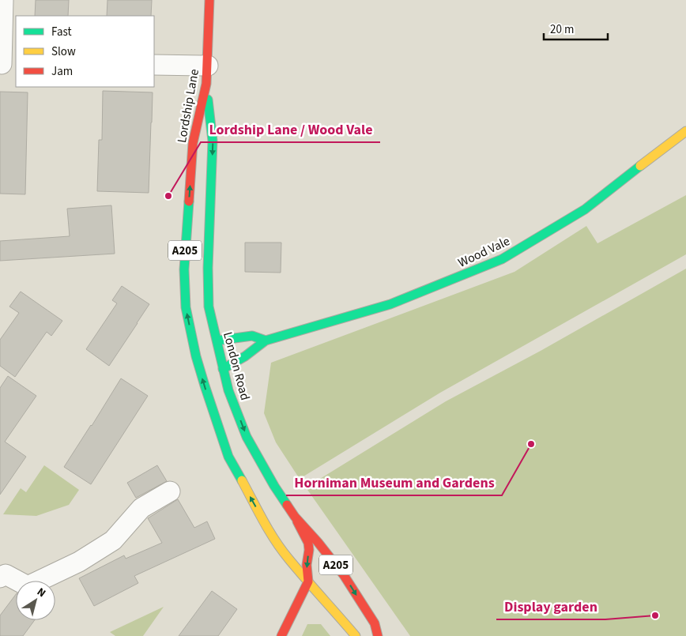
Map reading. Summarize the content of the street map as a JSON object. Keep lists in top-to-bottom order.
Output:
{
  "streets": {
    "main road": [
      "Lordship Lane",
      "A205",
      "Wood Vale",
      "London Road"
    ]
  },
  "crossings": [
    ["Lordship Lane", "A205"],
    ["Lordship Lane", "London Road"],
    ["Wood Vale", "London Road"]
  ],
  "one_way": ["Lordship Lane", "London Road"],
  "places": ["Lordship Lane / Wood Vale", "Horniman Museum and Gardens", "Display garden"],
  "legend": ["Fast", "Slow", "Jam"],
  "scale_bar": "20 m",
  "north": "top right"
}
